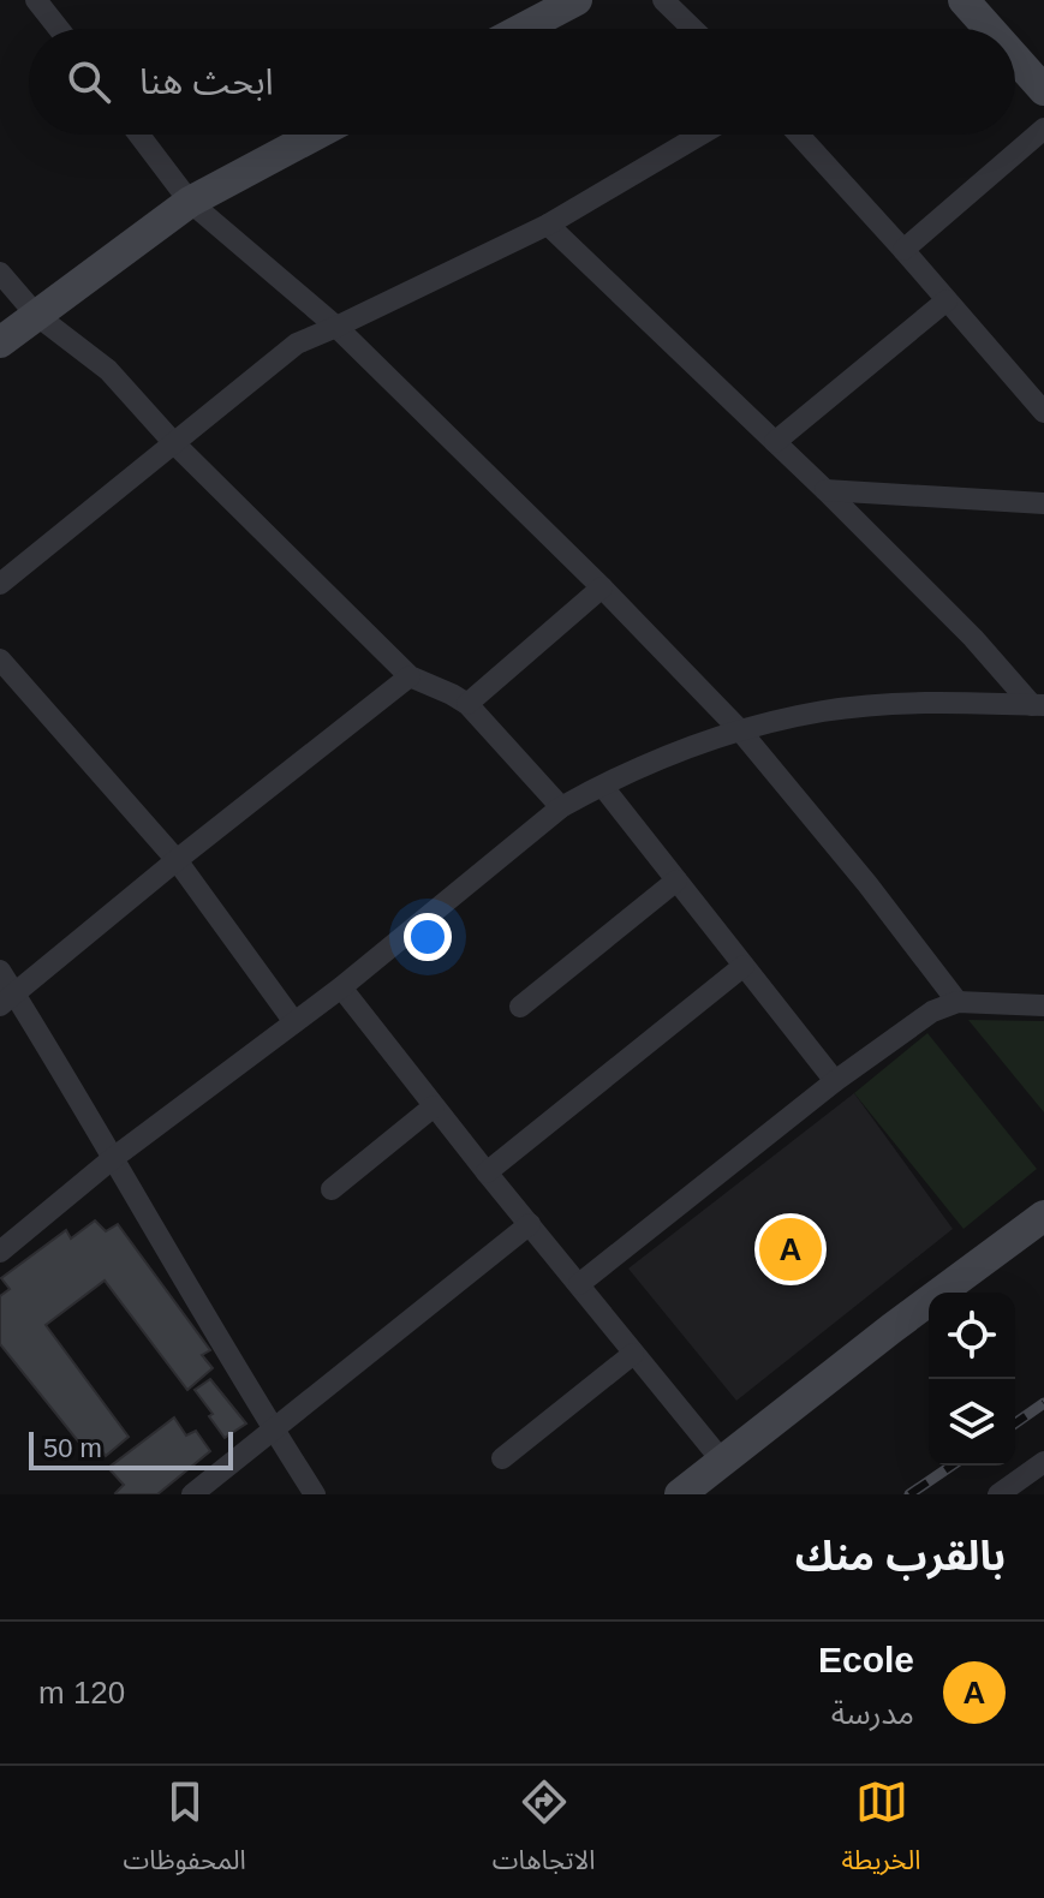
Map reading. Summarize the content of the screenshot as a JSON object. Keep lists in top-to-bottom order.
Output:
{
  "scale_bar": "50 m",
  "page": {
    "search": "ابحث هنا",
    "pins": "A",
    "scale": "50 m",
    "heading": "بالقرب منك",
    "list": [
      {
        "mark": "A",
        "name": "Ecole",
        "note": "مدرسة",
        "value": "120 m"
      }
    ],
    "nav": ["الخريطة", "الاتجاهات", "المحفوظات"]
  }
}
